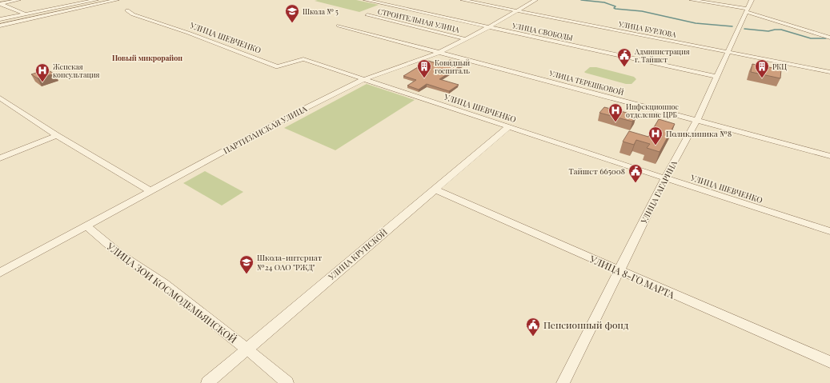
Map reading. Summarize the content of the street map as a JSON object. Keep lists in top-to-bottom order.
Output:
{
  "streets": {
    "street": [
      "СТРОИТЕЛЬНАЯ УЛИЦА",
      "УЛИЦА БУРЛОВА",
      "УЛИЦА СВОБОДЫ",
      "УЛИЦА ШЕВЧЕНКО",
      "УЛИЦА ТЕРЕШКОВОЙ",
      "ПАРТИЗАНСКАЯ УЛИЦА",
      "УЛИЦА ГАГАРИНА",
      "УЛИЦА КРУПСКОЙ",
      "УЛИЦА 8-ГО МАРТА",
      "УЛИЦА ЗОИ КОСМОДЕМЬЯНСКОЙ"
    ]
  },
  "crossings": [
    ["СТРОИТЕЛЬНАЯ УЛИЦА", "ПАРТИЗАНСКАЯ УЛИЦА"],
    ["УЛИЦА БУРЛОВА", "ПАРТИЗАНСКАЯ УЛИЦА"],
    ["УЛИЦА БУРЛОВА", "УЛИЦА ГАГАРИНА"],
    ["УЛИЦА СВОБОДЫ", "ПАРТИЗАНСКАЯ УЛИЦА"],
    ["УЛИЦА СВОБОДЫ", "УЛИЦА ГАГАРИНА"],
    ["УЛИЦА ШЕВЧЕНКО", "ПАРТИЗАНСКАЯ УЛИЦА"],
    ["УЛИЦА ШЕВЧЕНКО", "УЛИЦА ГАГАРИНА"],
    ["УЛИЦА ШЕВЧЕНКО", "УЛИЦА КРУПСКОЙ"],
    ["УЛИЦА ТЕРЕШКОВОЙ", "ПАРТИЗАНСКАЯ УЛИЦА"],
    ["УЛИЦА ТЕРЕШКОВОЙ", "УЛИЦА ГАГАРИНА"],
    ["ПАРТИЗАНСКАЯ УЛИЦА", "УЛИЦА ЗОИ КОСМОДЕМЬЯНСКОЙ"],
    ["УЛИЦА ГАГАРИНА", "УЛИЦА 8-ГО МАРТА"],
    ["УЛИЦА КРУПСКОЙ", "УЛИЦА 8-ГО МАРТА"],
    ["УЛИЦА КРУПСКОЙ", "УЛИЦА ЗОИ КОСМОДЕМЬЯНСКОЙ"]
  ],
  "districts": ["Новый микрорайон"],
  "places": {
    "school or university": ["Школа № 5", "Школа-интернат №24 ОАО \"РЖД\""],
    "public building": ["Администрация г. Тайшет", "Тайшет 665008", "Пенсионный фонд"],
    "building": ["Ковидный госпиталь", "РКЦ"],
    "hospital": ["Женская консультация", "Инфекционное отделение ЦРБ", "Поликлиника №8"]
  }
}
